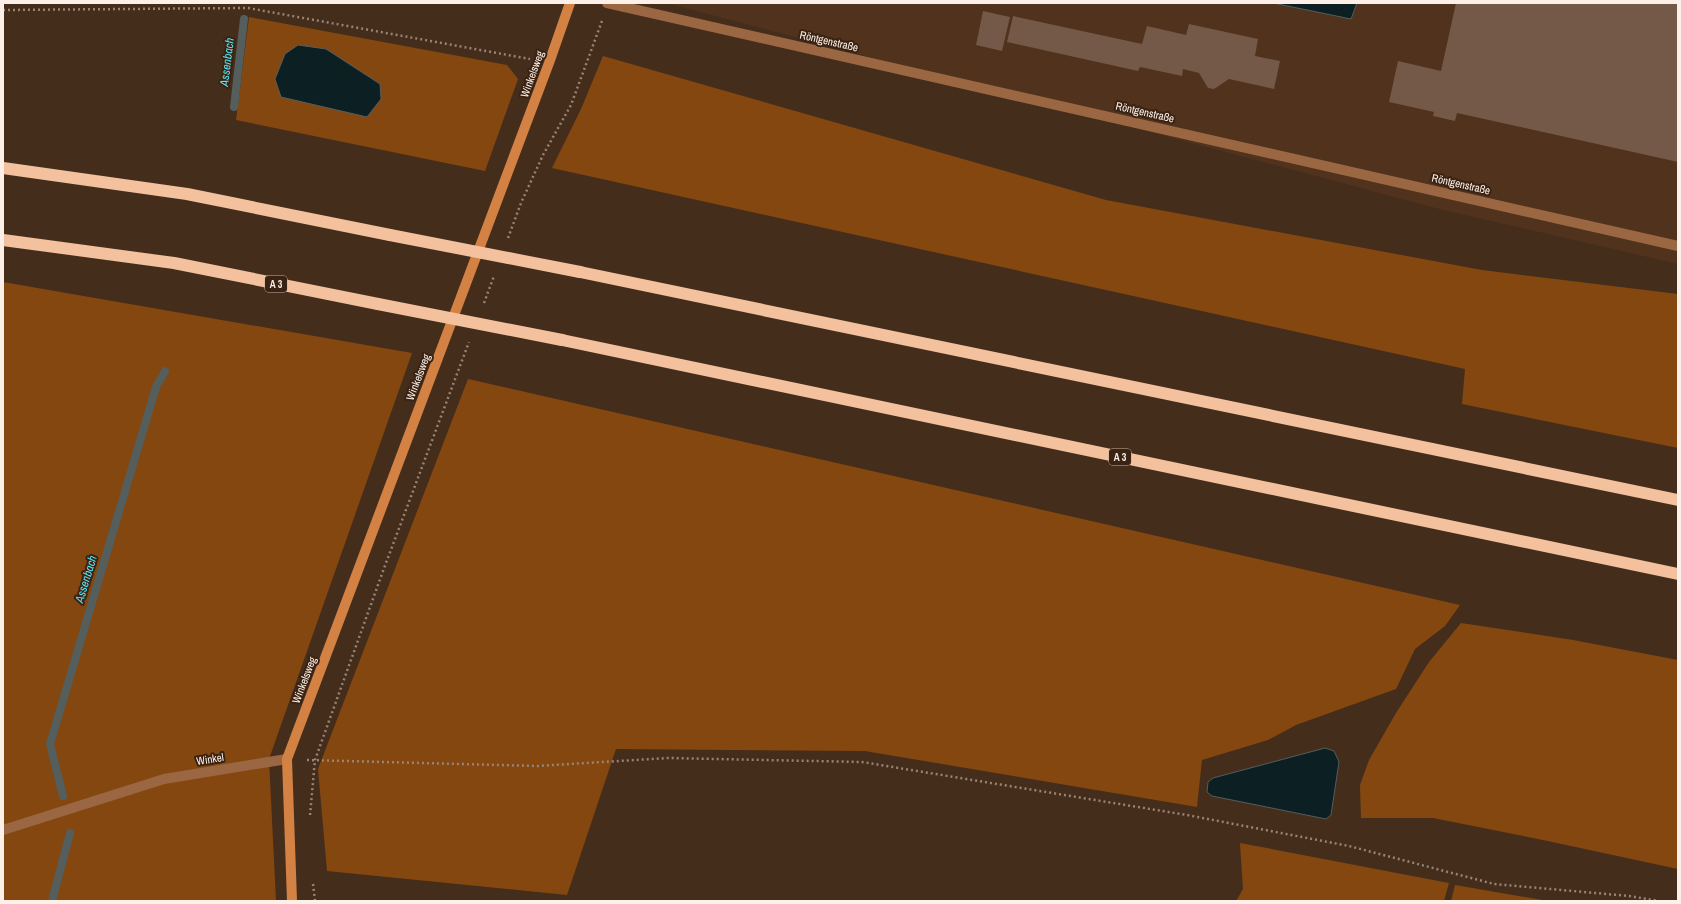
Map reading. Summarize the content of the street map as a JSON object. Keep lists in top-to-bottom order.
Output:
{
  "streets": {
    "highway": ["A 3"],
    "street": ["Röntgenstraße", "Winkelsweg", "Winkel"]
  },
  "crossings": [
    ["Winkelsweg", "Winkel"]
  ],
  "water": ["Assenbach"]
}
